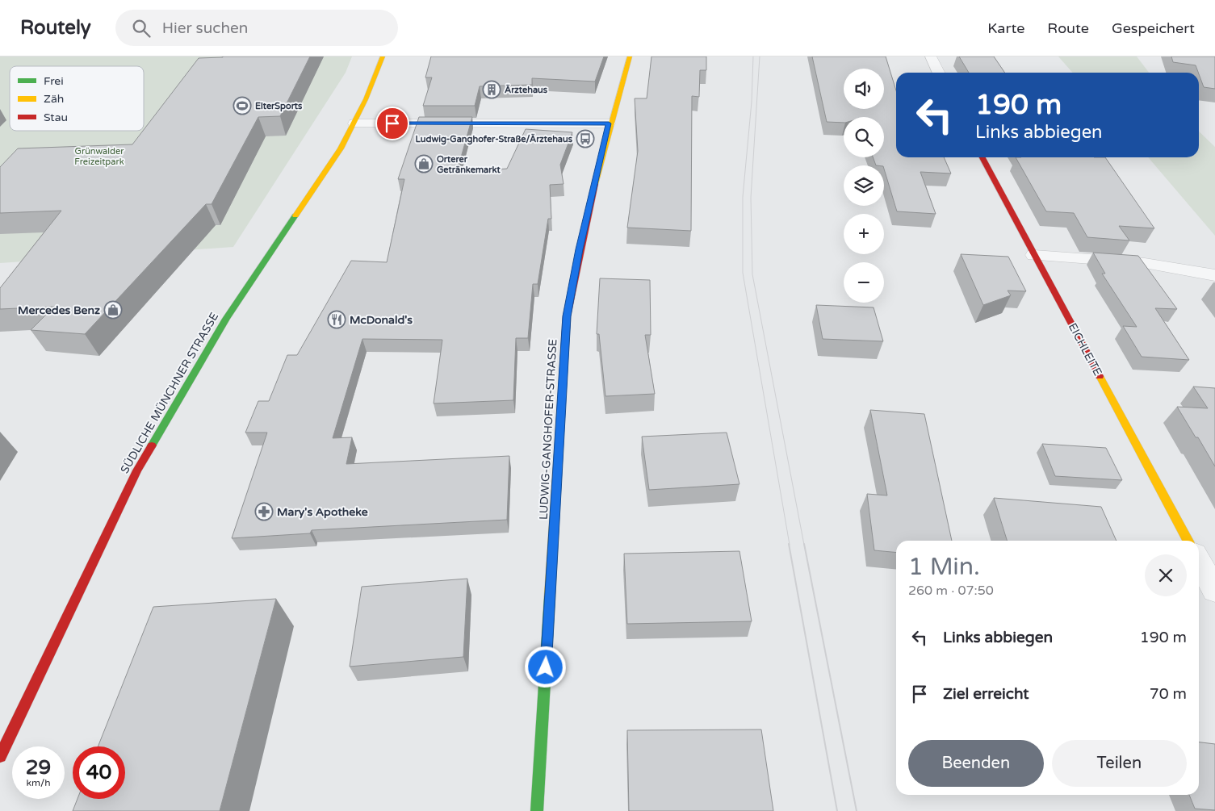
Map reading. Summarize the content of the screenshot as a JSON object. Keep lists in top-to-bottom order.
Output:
{
  "streets": {
    "street": ["EICHLEITE", "SÜDLICHE MÜNCHNER STRASSE", "LUDWIG-GANGHOFER-STRASSE"]
  },
  "parks": ["Grünwalder Freizeitpark"],
  "places": {
    "building": ["Ärztehaus"],
    "sports": ["ElterSports"],
    "bus stop": ["Ludwig-Ganghofer-Straße/Ärztehaus"],
    "shop": ["Orterer Getränkemarkt", "Mercedes Benz"],
    "restaurant": ["McDonald's"],
    "pharmacy": ["Mary's Apotheke"]
  },
  "legend": ["Frei", "Zäh", "Stau"],
  "page": {
    "header": "Routely",
    "search": "Hier suchen",
    "nav": ["Karte", "Route", "Gespeichert"],
    "map_buttons": ["+", "−"],
    "turn": ["190 m", "Links abbiegen"],
    "heading": ["1 Min.", "260 m · 07:50"],
    "list": [
      {
        "name": "Links abbiegen",
        "value": "190 m"
      },
      {
        "name": "Ziel erreicht",
        "value": "70 m"
      }
    ],
    "buttons": ["Beenden", "Teilen"],
    "speed": "29 km/h",
    "limit": "40"
  }
}
